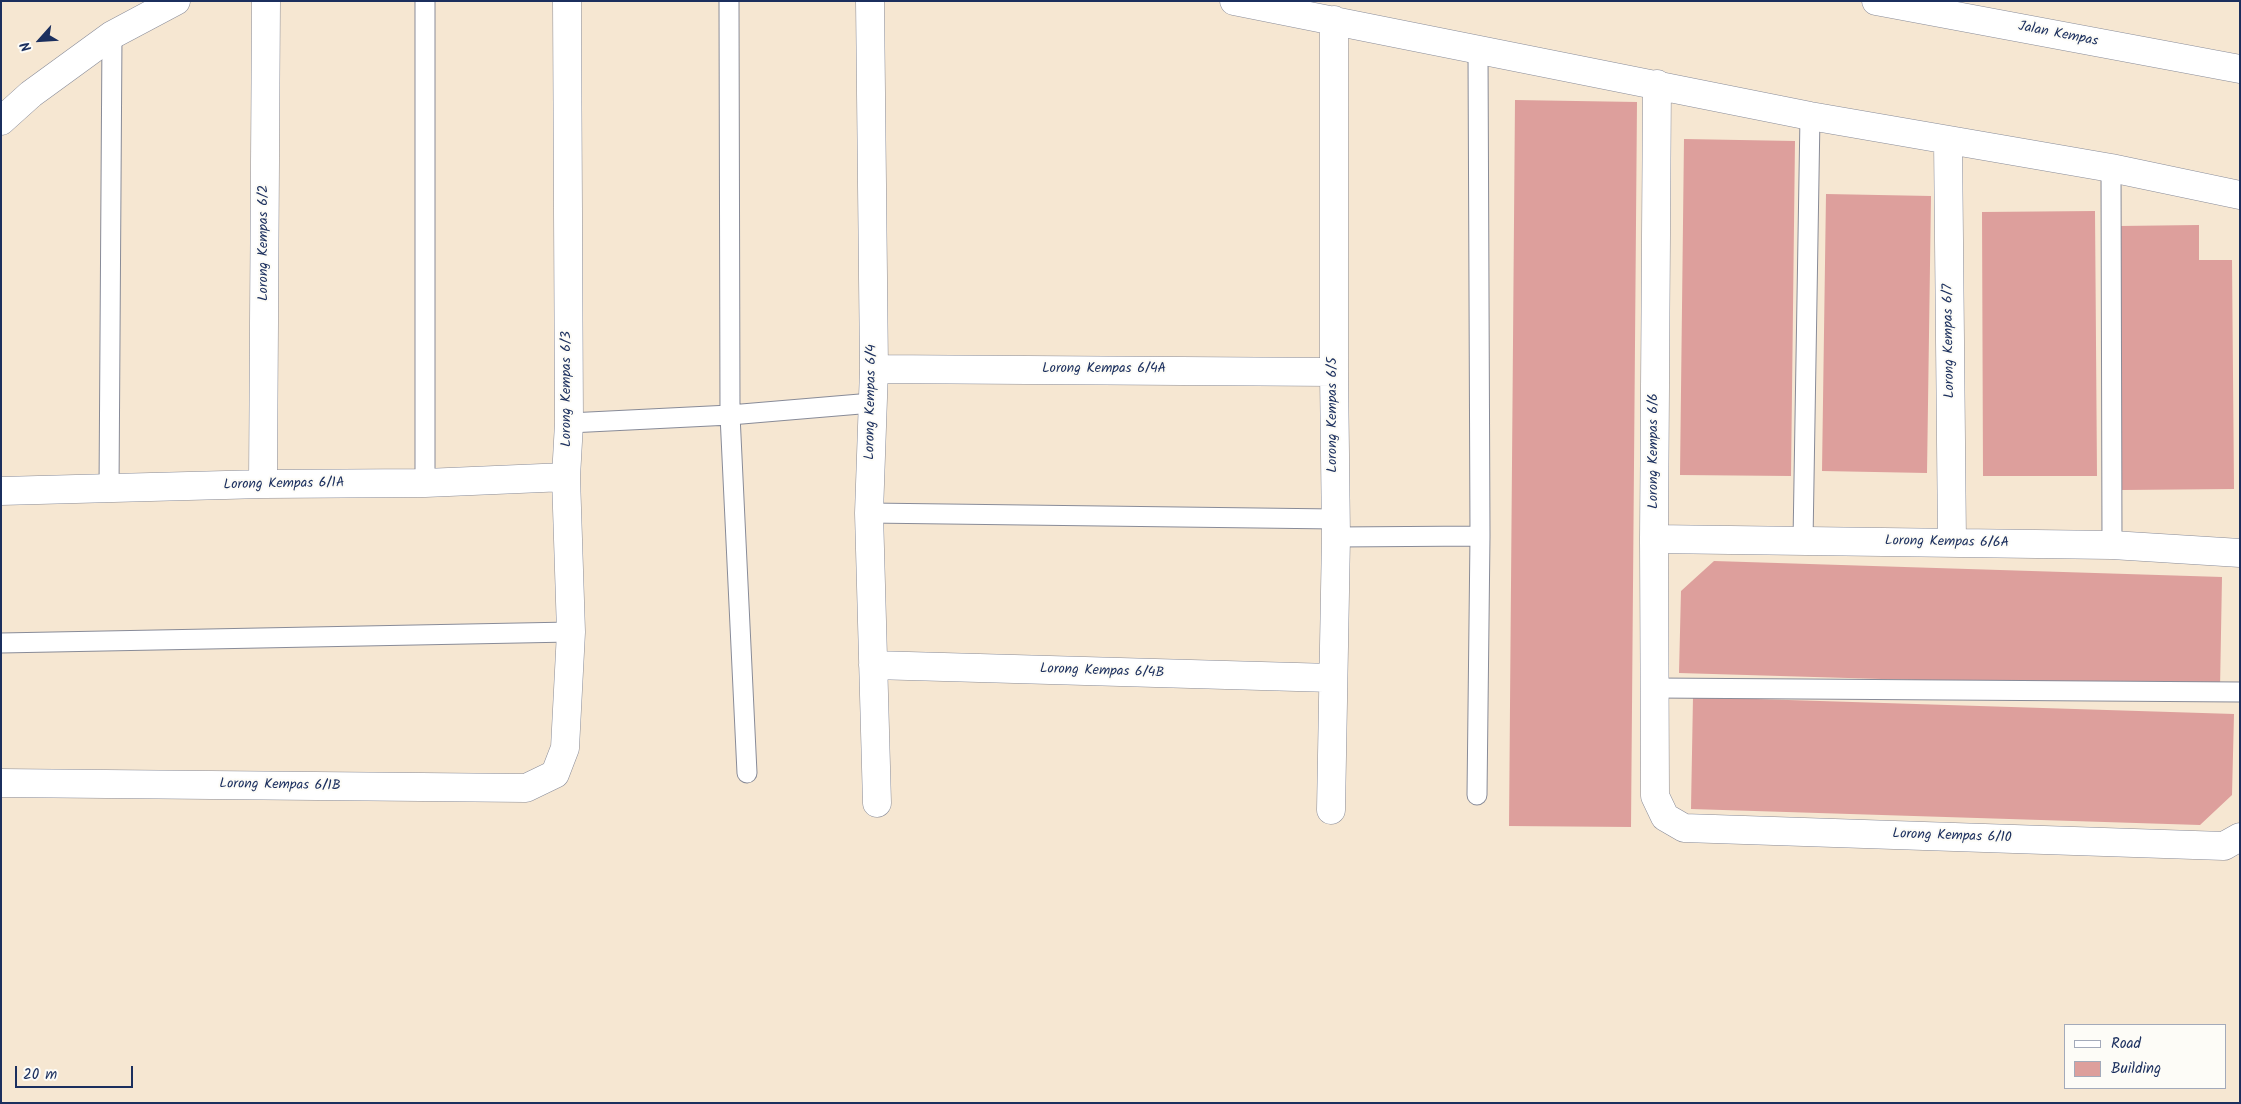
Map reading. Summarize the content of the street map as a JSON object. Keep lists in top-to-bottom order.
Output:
{
  "streets": {
    "street": [
      "Jalan Kempas",
      "Lorong Kempas 6/2",
      "Lorong Kempas 6/7",
      "Lorong Kempas 6/4A",
      "Lorong Kempas 6/3",
      "Lorong Kempas 6/4",
      "Lorong Kempas 6/5",
      "Lorong Kempas 6/6",
      "Lorong Kempas 6/1A",
      "Lorong Kempas 6/6A",
      "Lorong Kempas 6/4B",
      "Lorong Kempas 6/1B",
      "Lorong Kempas 6/10"
    ]
  },
  "crossings": [
    ["Lorong Kempas 6/2", "Lorong Kempas 6/1A"],
    ["Lorong Kempas 6/7", "Lorong Kempas 6/6A"],
    ["Lorong Kempas 6/4A", "Lorong Kempas 6/4"],
    ["Lorong Kempas 6/4A", "Lorong Kempas 6/5"],
    ["Lorong Kempas 6/3", "Lorong Kempas 6/1A"],
    ["Lorong Kempas 6/3", "Lorong Kempas 6/1B"],
    ["Lorong Kempas 6/4", "Lorong Kempas 6/4B"],
    ["Lorong Kempas 6/5", "Lorong Kempas 6/4B"],
    ["Lorong Kempas 6/6", "Lorong Kempas 6/6A"],
    ["Lorong Kempas 6/6", "Lorong Kempas 6/10"]
  ],
  "legend": ["Road", "Building"],
  "scale_bar": "20 m",
  "north": "bottom left"
}
